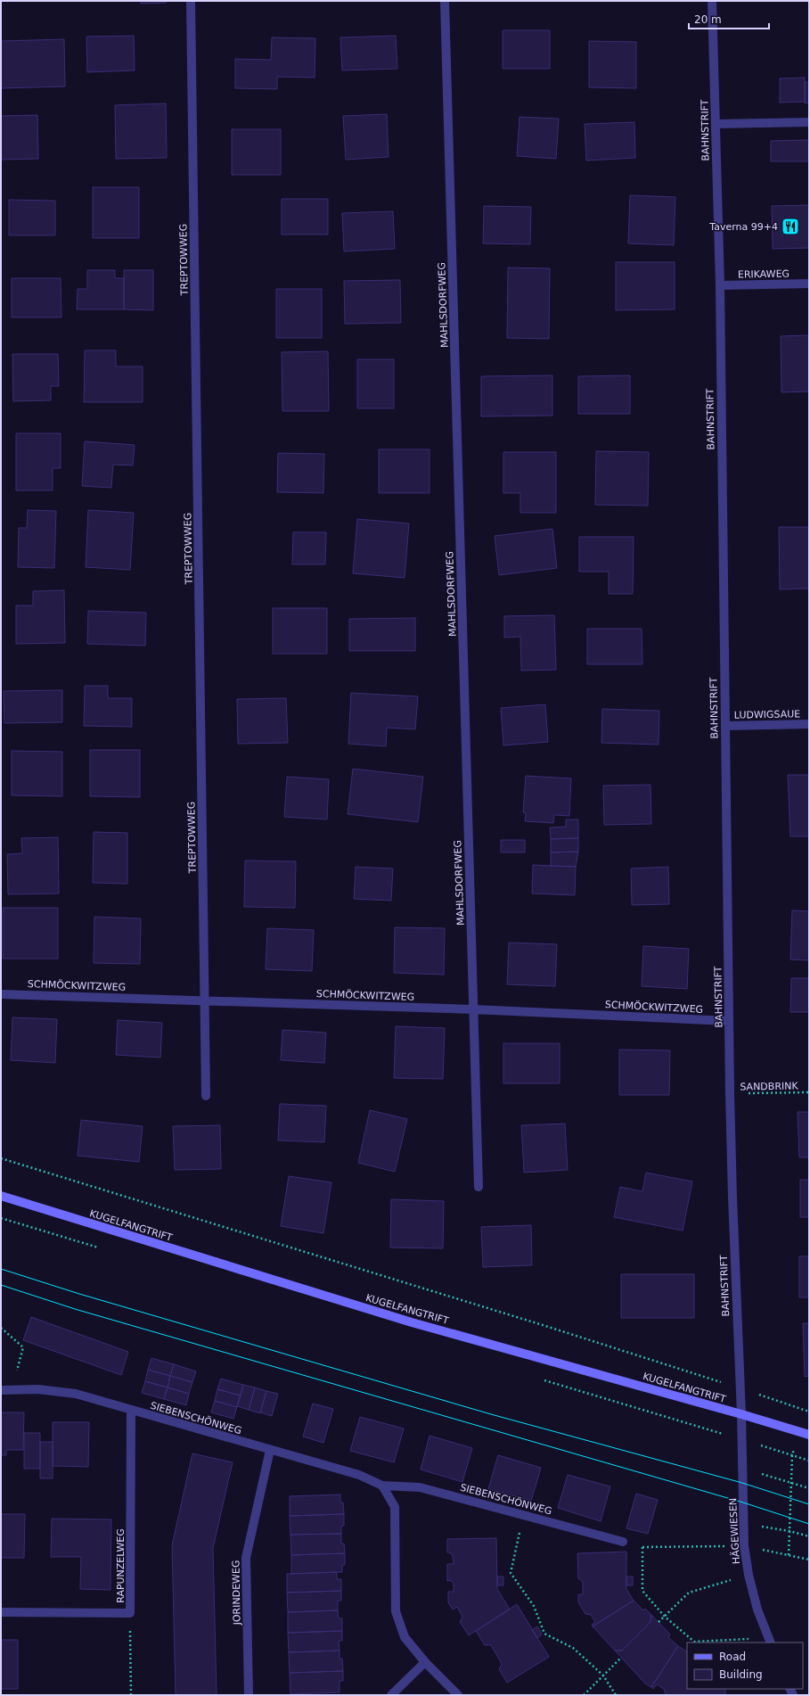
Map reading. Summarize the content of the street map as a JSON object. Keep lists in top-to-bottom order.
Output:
{
  "streets": {
    "street": [
      "BAHNSTRIFT",
      "TREPTOWWEG",
      "ERIKAWEG",
      "MAHLSDORFWEG",
      "LUDWIGSAUE",
      "SCHMÖCKWITZWEG",
      "KUGELFANGTRIFT",
      "SIEBENSCHÖNWEG",
      "HÄGEWIESEN",
      "RAPUNZELWEG",
      "JORINDEWEG"
    ],
    "path": ["SANDBRINK"]
  },
  "crossings": [
    ["BAHNSTRIFT", "ERIKAWEG"],
    ["BAHNSTRIFT", "LUDWIGSAUE"],
    ["BAHNSTRIFT", "SCHMÖCKWITZWEG"],
    ["BAHNSTRIFT", "SANDBRINK"],
    ["BAHNSTRIFT", "KUGELFANGTRIFT"],
    ["BAHNSTRIFT", "HÄGEWIESEN"],
    ["TREPTOWWEG", "SCHMÖCKWITZWEG"],
    ["MAHLSDORFWEG", "SCHMÖCKWITZWEG"],
    ["KUGELFANGTRIFT", "HÄGEWIESEN"],
    ["SIEBENSCHÖNWEG", "RAPUNZELWEG"],
    ["SIEBENSCHÖNWEG", "JORINDEWEG"]
  ],
  "places": {
    "restaurant": ["Taverna 99+4"]
  },
  "legend": ["Road", "Building"],
  "scale_bar": "20 m"
}
